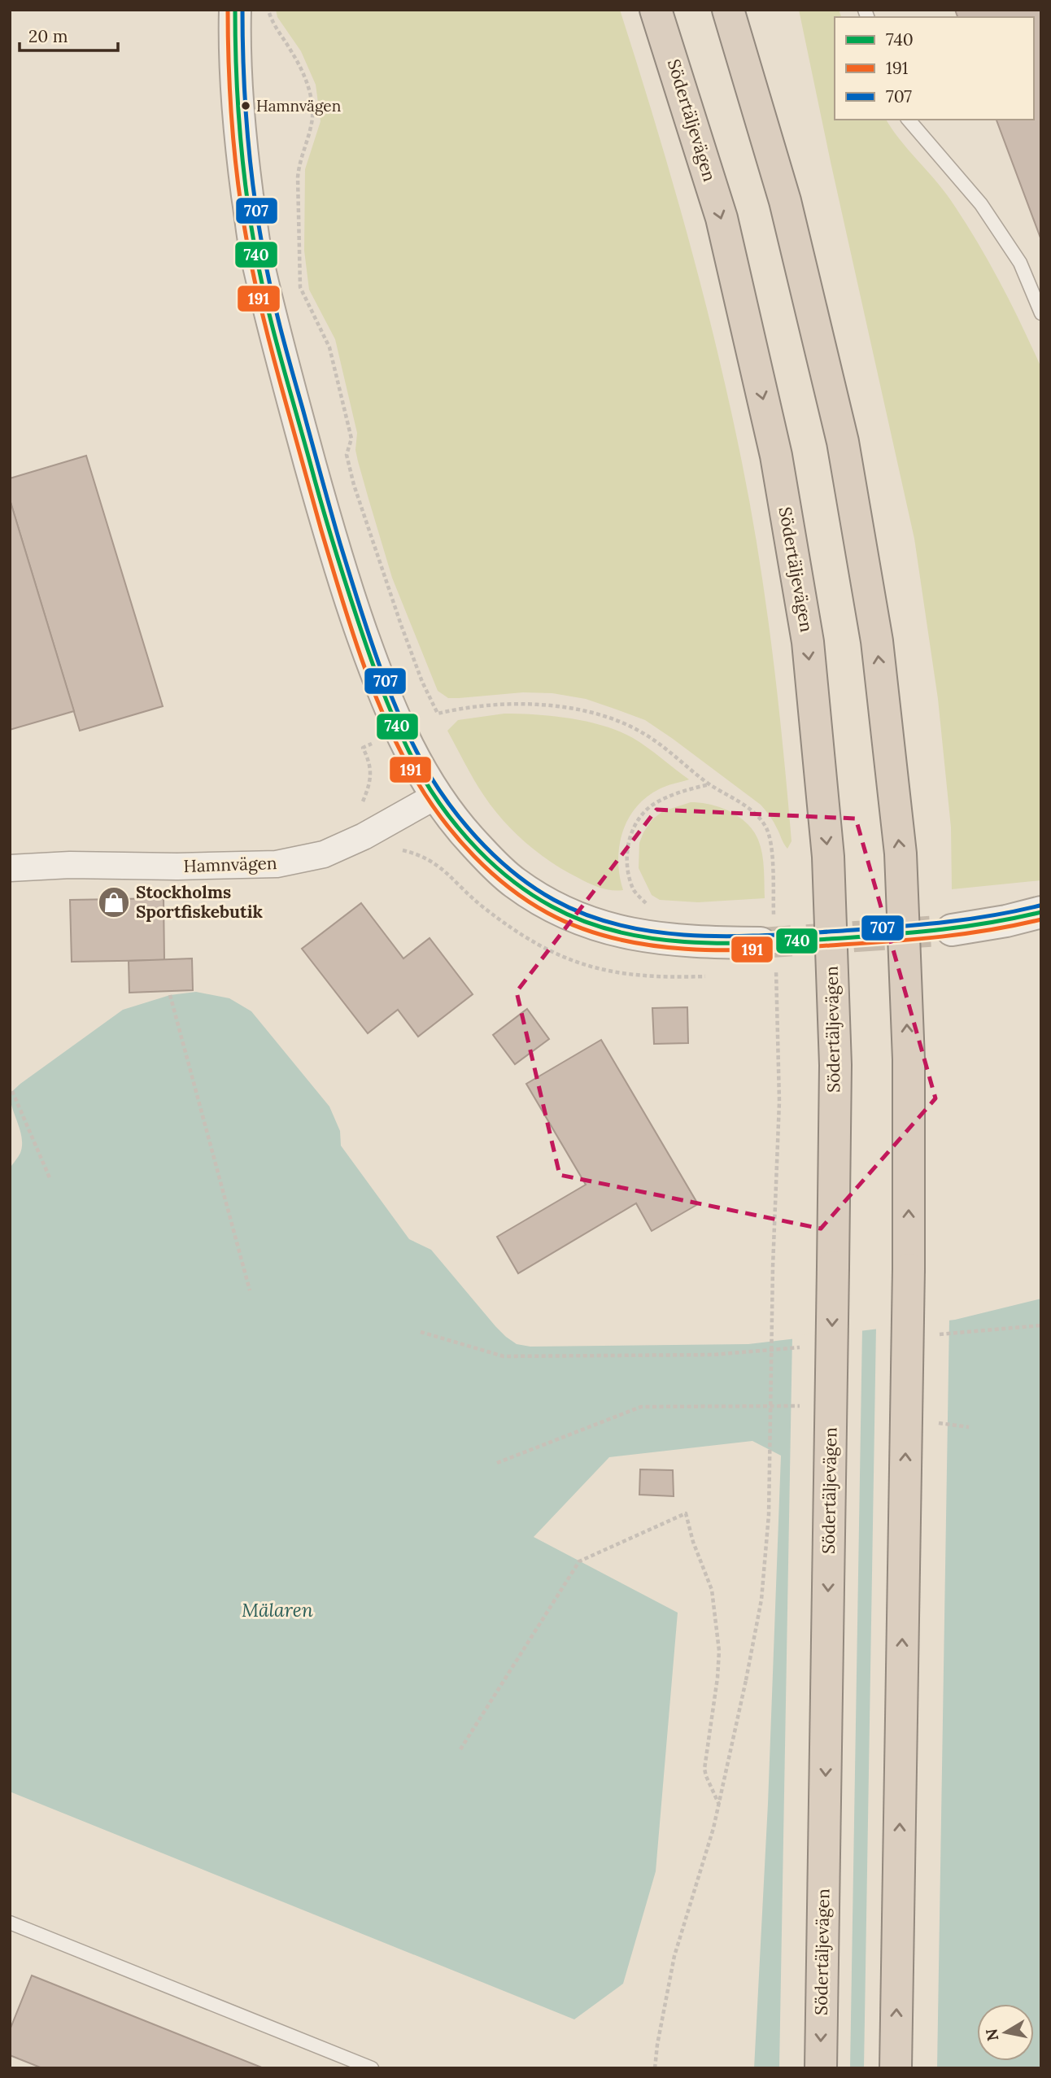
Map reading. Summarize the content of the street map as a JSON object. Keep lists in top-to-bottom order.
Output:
{
  "streets": {
    "highway": ["Södertäljevägen"],
    "street": ["Hamnvägen"]
  },
  "water": ["Mälaren"],
  "places": {
    "other": ["Hamnvägen"],
    "shop": ["Stockholms Sportfiskebutik"]
  },
  "lines": ["transit line 740", "transit line 191", "transit line 707"],
  "legend": ["740", "191", "707"],
  "scale_bar": "20 m",
  "north": "left"
}
